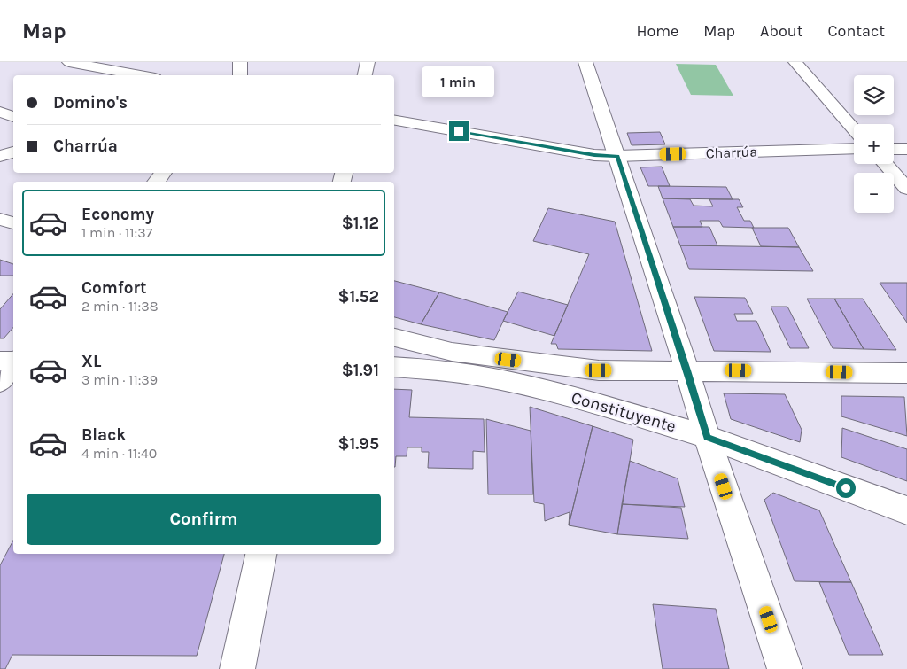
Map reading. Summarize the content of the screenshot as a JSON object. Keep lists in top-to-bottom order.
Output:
{
  "streets": {
    "street": ["Charrúa", "Constituyente"]
  },
  "page": {
    "header": "Map",
    "nav": [
      "Home",
      "Map",
      "About",
      "Contact"
    ],
    "bubble": "1 min",
    "map_buttons": ["+", "−"],
    "banner": ["Domino's", "Charrúa"],
    "list": [
      {
        "name": "Economy",
        "note": "1 min · 11:37",
        "value": "$1.12"
      },
      {
        "name": "Comfort",
        "note": "2 min · 11:38",
        "value": "$1.52"
      },
      {
        "name": "XL",
        "note": "3 min · 11:39",
        "value": "$1.91"
      },
      {
        "name": "Black",
        "note": "4 min · 11:40",
        "value": "$1.95"
      }
    ],
    "buttons": "Confirm"
  }
}
